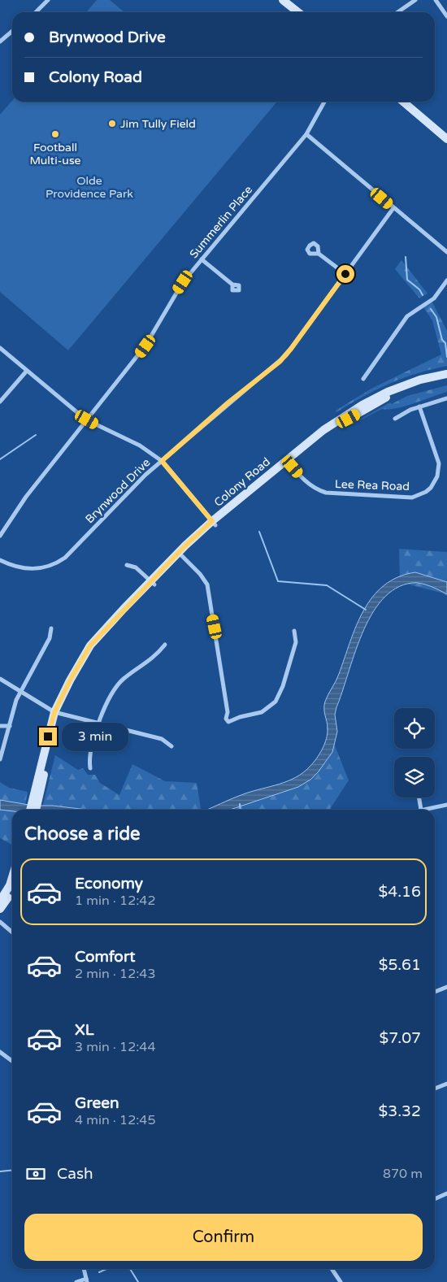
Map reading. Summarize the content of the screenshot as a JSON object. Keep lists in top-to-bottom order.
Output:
{
  "streets": {
    "main road": ["Colony Road"],
    "street": ["Summerlin Place", "Lee Rea Road", "Brynwood Drive"]
  },
  "crossings": [
    ["Colony Road", "Lee Rea Road"]
  ],
  "parks": ["Olde Providence Park"],
  "places": ["Jim Tully Field", "Football Multi-use"],
  "page": {
    "banner": ["Brynwood Drive", "Colony Road"],
    "bubble": "3 min",
    "heading": "Choose a ride",
    "list": [
      {
        "name": "Economy",
        "note": "1 min · 12:42",
        "value": "$4.16"
      },
      {
        "name": "Comfort",
        "note": "2 min · 12:43",
        "value": "$5.61"
      },
      {
        "name": "XL",
        "note": "3 min · 12:44",
        "value": "$7.07"
      },
      {
        "name": "Green",
        "note": "4 min · 12:45",
        "value": "$3.32"
      }
    ],
    "pay": ["Cash", "870 m"],
    "buttons": "Confirm"
  }
}
